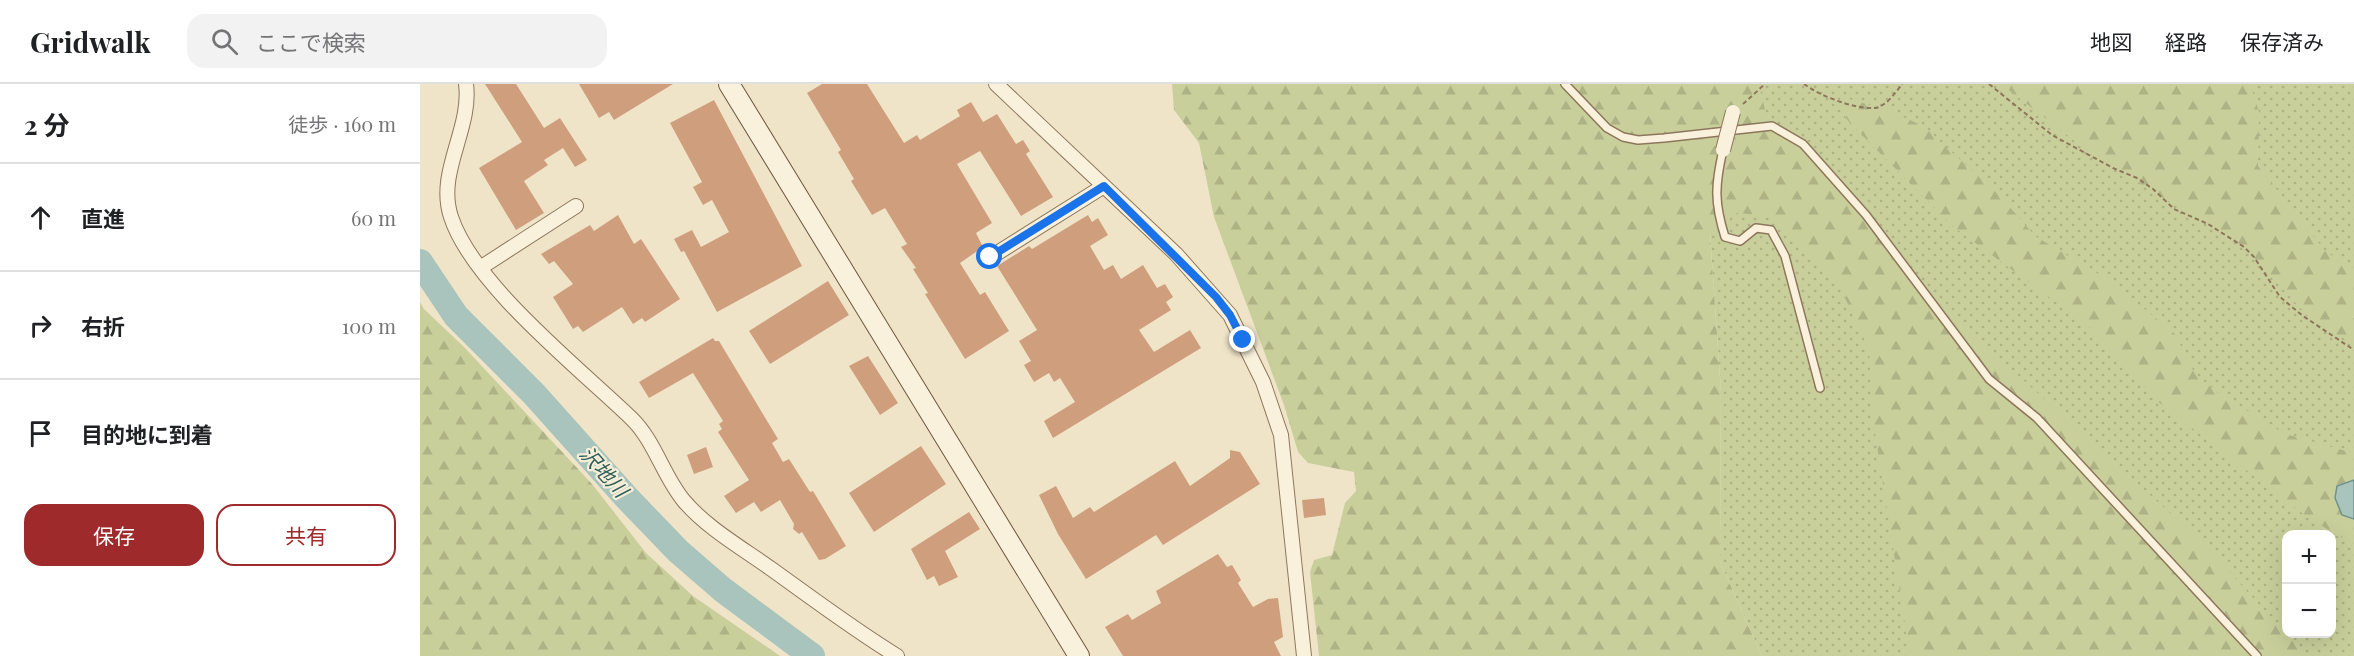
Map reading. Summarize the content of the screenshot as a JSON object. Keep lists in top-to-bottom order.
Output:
{
  "water": ["沢地川"],
  "page": {
    "header": "Gridwalk",
    "search": "ここで検索",
    "nav": ["地図", "経路", "保存済み"],
    "heading": ["2 分", "徒歩 · 160 m"],
    "list": [
      ["直進", "60 m"],
      ["右折", "100 m"],
      "目的地に到着"
    ],
    "buttons": ["保存", "共有"],
    "map_buttons": ["+", "−"]
  }
}
